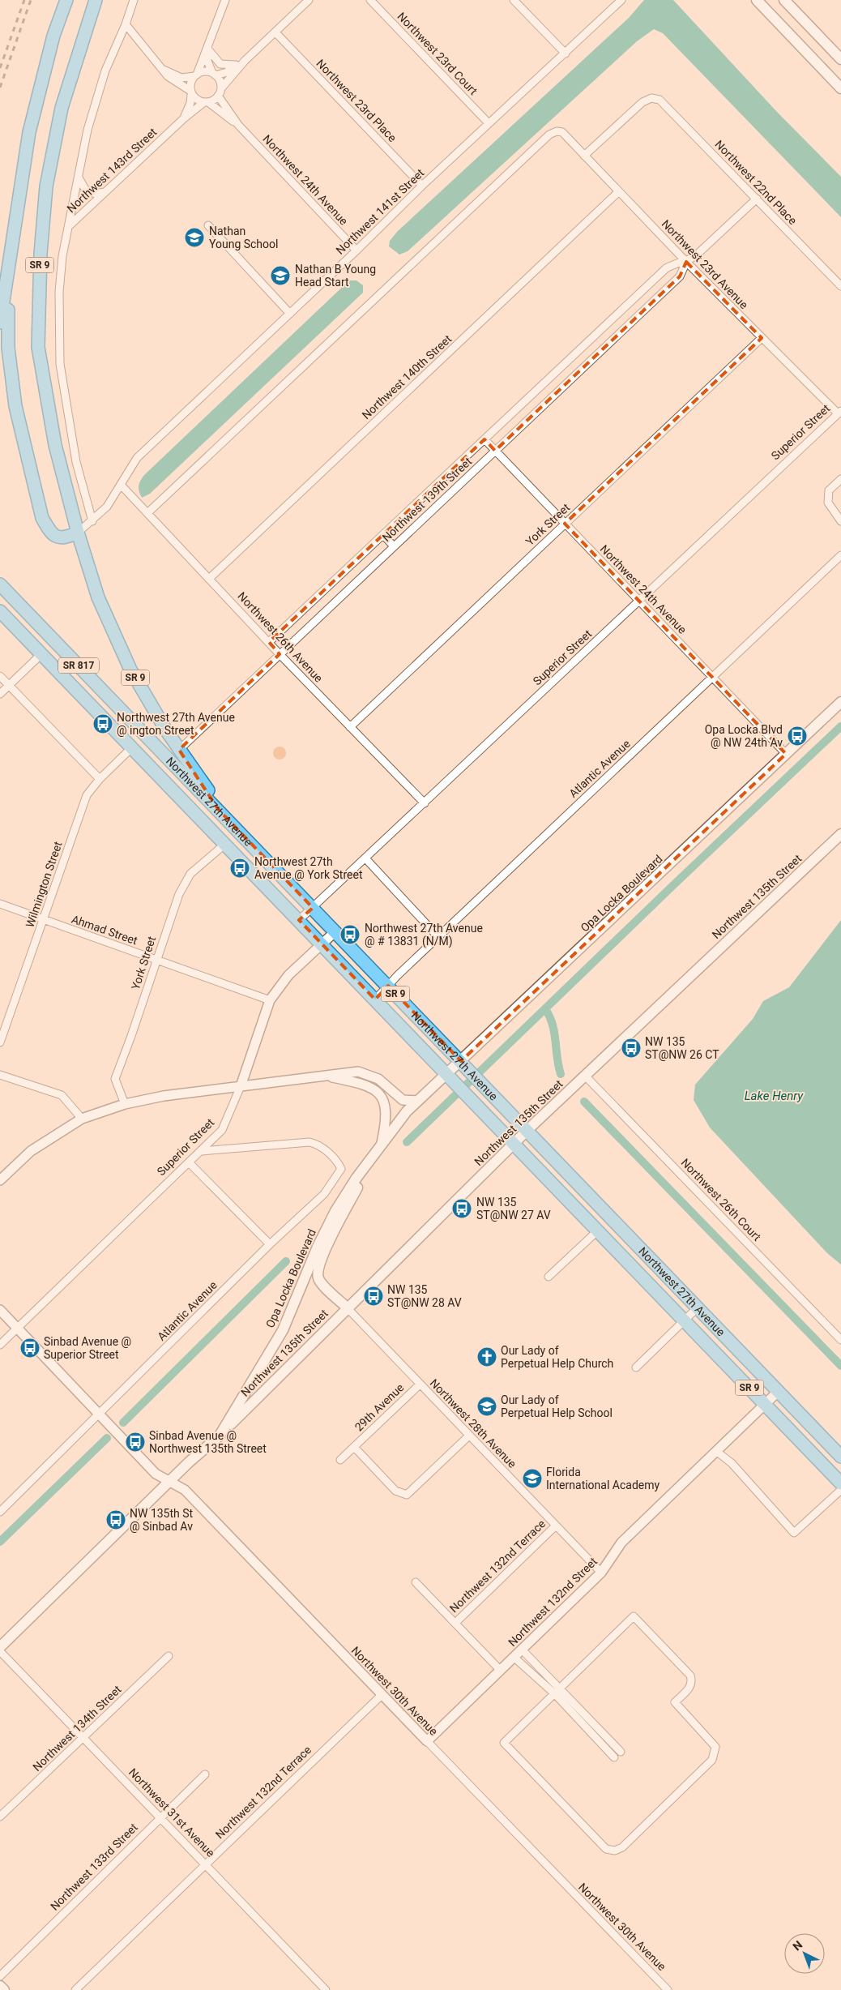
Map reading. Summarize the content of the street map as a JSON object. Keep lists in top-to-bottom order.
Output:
{
  "streets": {
    "main road": [
      "SR 9",
      "SR 817",
      "Northwest 27th Avenue",
      "Opa Locka Boulevard",
      "Northwest 135th Street"
    ],
    "street": [
      "Northwest 23rd Court",
      "Northwest 23rd Place",
      "Northwest 143rd Street",
      "Northwest 24th Avenue",
      "Northwest 22nd Place",
      "Northwest 141st Street",
      "Northwest 23rd Avenue",
      "Northwest 140th Street",
      "Superior Street",
      "Northwest 139th Street",
      "York Street",
      "Northwest 26th Avenue",
      "Atlantic Avenue",
      "Wilmington Street",
      "Ahmad Street",
      "Northwest 26th Court",
      "29th Avenue",
      "Northwest 28th Avenue",
      "Northwest 132nd Terrace",
      "Northwest 132nd Street",
      "Northwest 30th Avenue",
      "Northwest 134th Street",
      "Northwest 31st Avenue",
      "Northwest 133rd Street"
    ]
  },
  "crossings": [
    ["Northwest 23rd Court", "Northwest 141st Street"],
    ["Northwest 23rd Place", "Northwest 141st Street"],
    ["Northwest 143rd Street", "Northwest 24th Avenue"],
    ["Northwest 143rd Street", "Northwest 141st Street"],
    ["Northwest 24th Avenue", "Northwest 141st Street"],
    ["Northwest 24th Avenue", "Superior Street"],
    ["Northwest 24th Avenue", "Northwest 139th Street"],
    ["Northwest 24th Avenue", "York Street"],
    ["Northwest 24th Avenue", "Atlantic Avenue"],
    ["Northwest 24th Avenue", "Opa Locka Boulevard"],
    ["Northwest 22nd Place", "Northwest 23rd Avenue"],
    ["Northwest 22nd Place", "Northwest 139th Street"],
    ["Northwest 141st Street", "SR 9"],
    ["Northwest 141st Street", "Northwest 26th Avenue"],
    ["Northwest 23rd Avenue", "Northwest 140th Street"],
    ["Northwest 23rd Avenue", "Superior Street"],
    ["Northwest 23rd Avenue", "Northwest 139th Street"],
    ["Northwest 23rd Avenue", "York Street"],
    ["Northwest 23rd Avenue", "Northwest 26th Avenue"],
    ["SR 9", "Northwest 139th Street"],
    ["SR 9", "Northwest 27th Avenue"],
    ["Northwest 140th Street", "Northwest 26th Avenue"],
    ["Superior Street", "Northwest 26th Avenue"],
    ["Superior Street", "Atlantic Avenue"],
    ["Superior Street", "Northwest 27th Avenue"],
    ["Superior Street", "Ahmad Street"],
    ["Superior Street", "Northwest 30th Avenue"],
    ["Northwest 139th Street", "Northwest 26th Avenue"],
    ["York Street", "Northwest 26th Avenue"],
    ["York Street", "Northwest 27th Avenue"],
    ["York Street", "Ahmad Street"],
    ["Atlantic Avenue", "Northwest 27th Avenue"],
    ["Atlantic Avenue", "Northwest 30th Avenue"],
    ["Northwest 27th Avenue", "Wilmington Street"],
    ["Northwest 27th Avenue", "Opa Locka Boulevard"],
    ["Northwest 27th Avenue", "Northwest 135th Street"],
    ["Northwest 27th Avenue", "Northwest 132nd Street"],
    ["Wilmington Street", "Ahmad Street"],
    ["Opa Locka Boulevard", "Northwest 135th Street"],
    ["Opa Locka Boulevard", "Northwest 30th Avenue"],
    ["Northwest 135th Street", "Northwest 26th Court"],
    ["Northwest 135th Street", "Northwest 28th Avenue"],
    ["29th Avenue", "Northwest 28th Avenue"],
    ["Northwest 28th Avenue", "Northwest 132nd Terrace"],
    ["Northwest 28th Avenue", "Northwest 132nd Street"],
    ["Northwest 132nd Terrace", "Northwest 30th Avenue"],
    ["Northwest 132nd Terrace", "Northwest 31st Avenue"],
    ["Northwest 132nd Street", "Northwest 30th Avenue"],
    ["Northwest 134th Street", "Northwest 31st Avenue"],
    ["Northwest 31st Avenue", "Northwest 133rd Street"]
  ],
  "water": ["Lake Henry"],
  "places": {
    "school or university": [
      "Nathan Young School",
      "Nathan B Young Head Start",
      "Our Lady of Perpetual Help School",
      "Florida International Academy"
    ],
    "bus stop": [
      "Northwest 27th Avenue @ ington Street",
      "Opa Locka Blvd @ NW 24th Av",
      "Northwest 27th Avenue @ York Street",
      "Northwest 27th Avenue @ # 13831 (N/M)",
      "NW 135 ST@NW 26 CT",
      "NW 135 ST@NW 27 AV",
      "NW 135 ST@NW 28 AV",
      "Sinbad Avenue @ Superior Street",
      "Sinbad Avenue @ Northwest 135th Street",
      "NW 135th St @ Sinbad Av"
    ],
    "church": ["Our Lady of Perpetual Help Church"]
  },
  "north": "top left"
}
